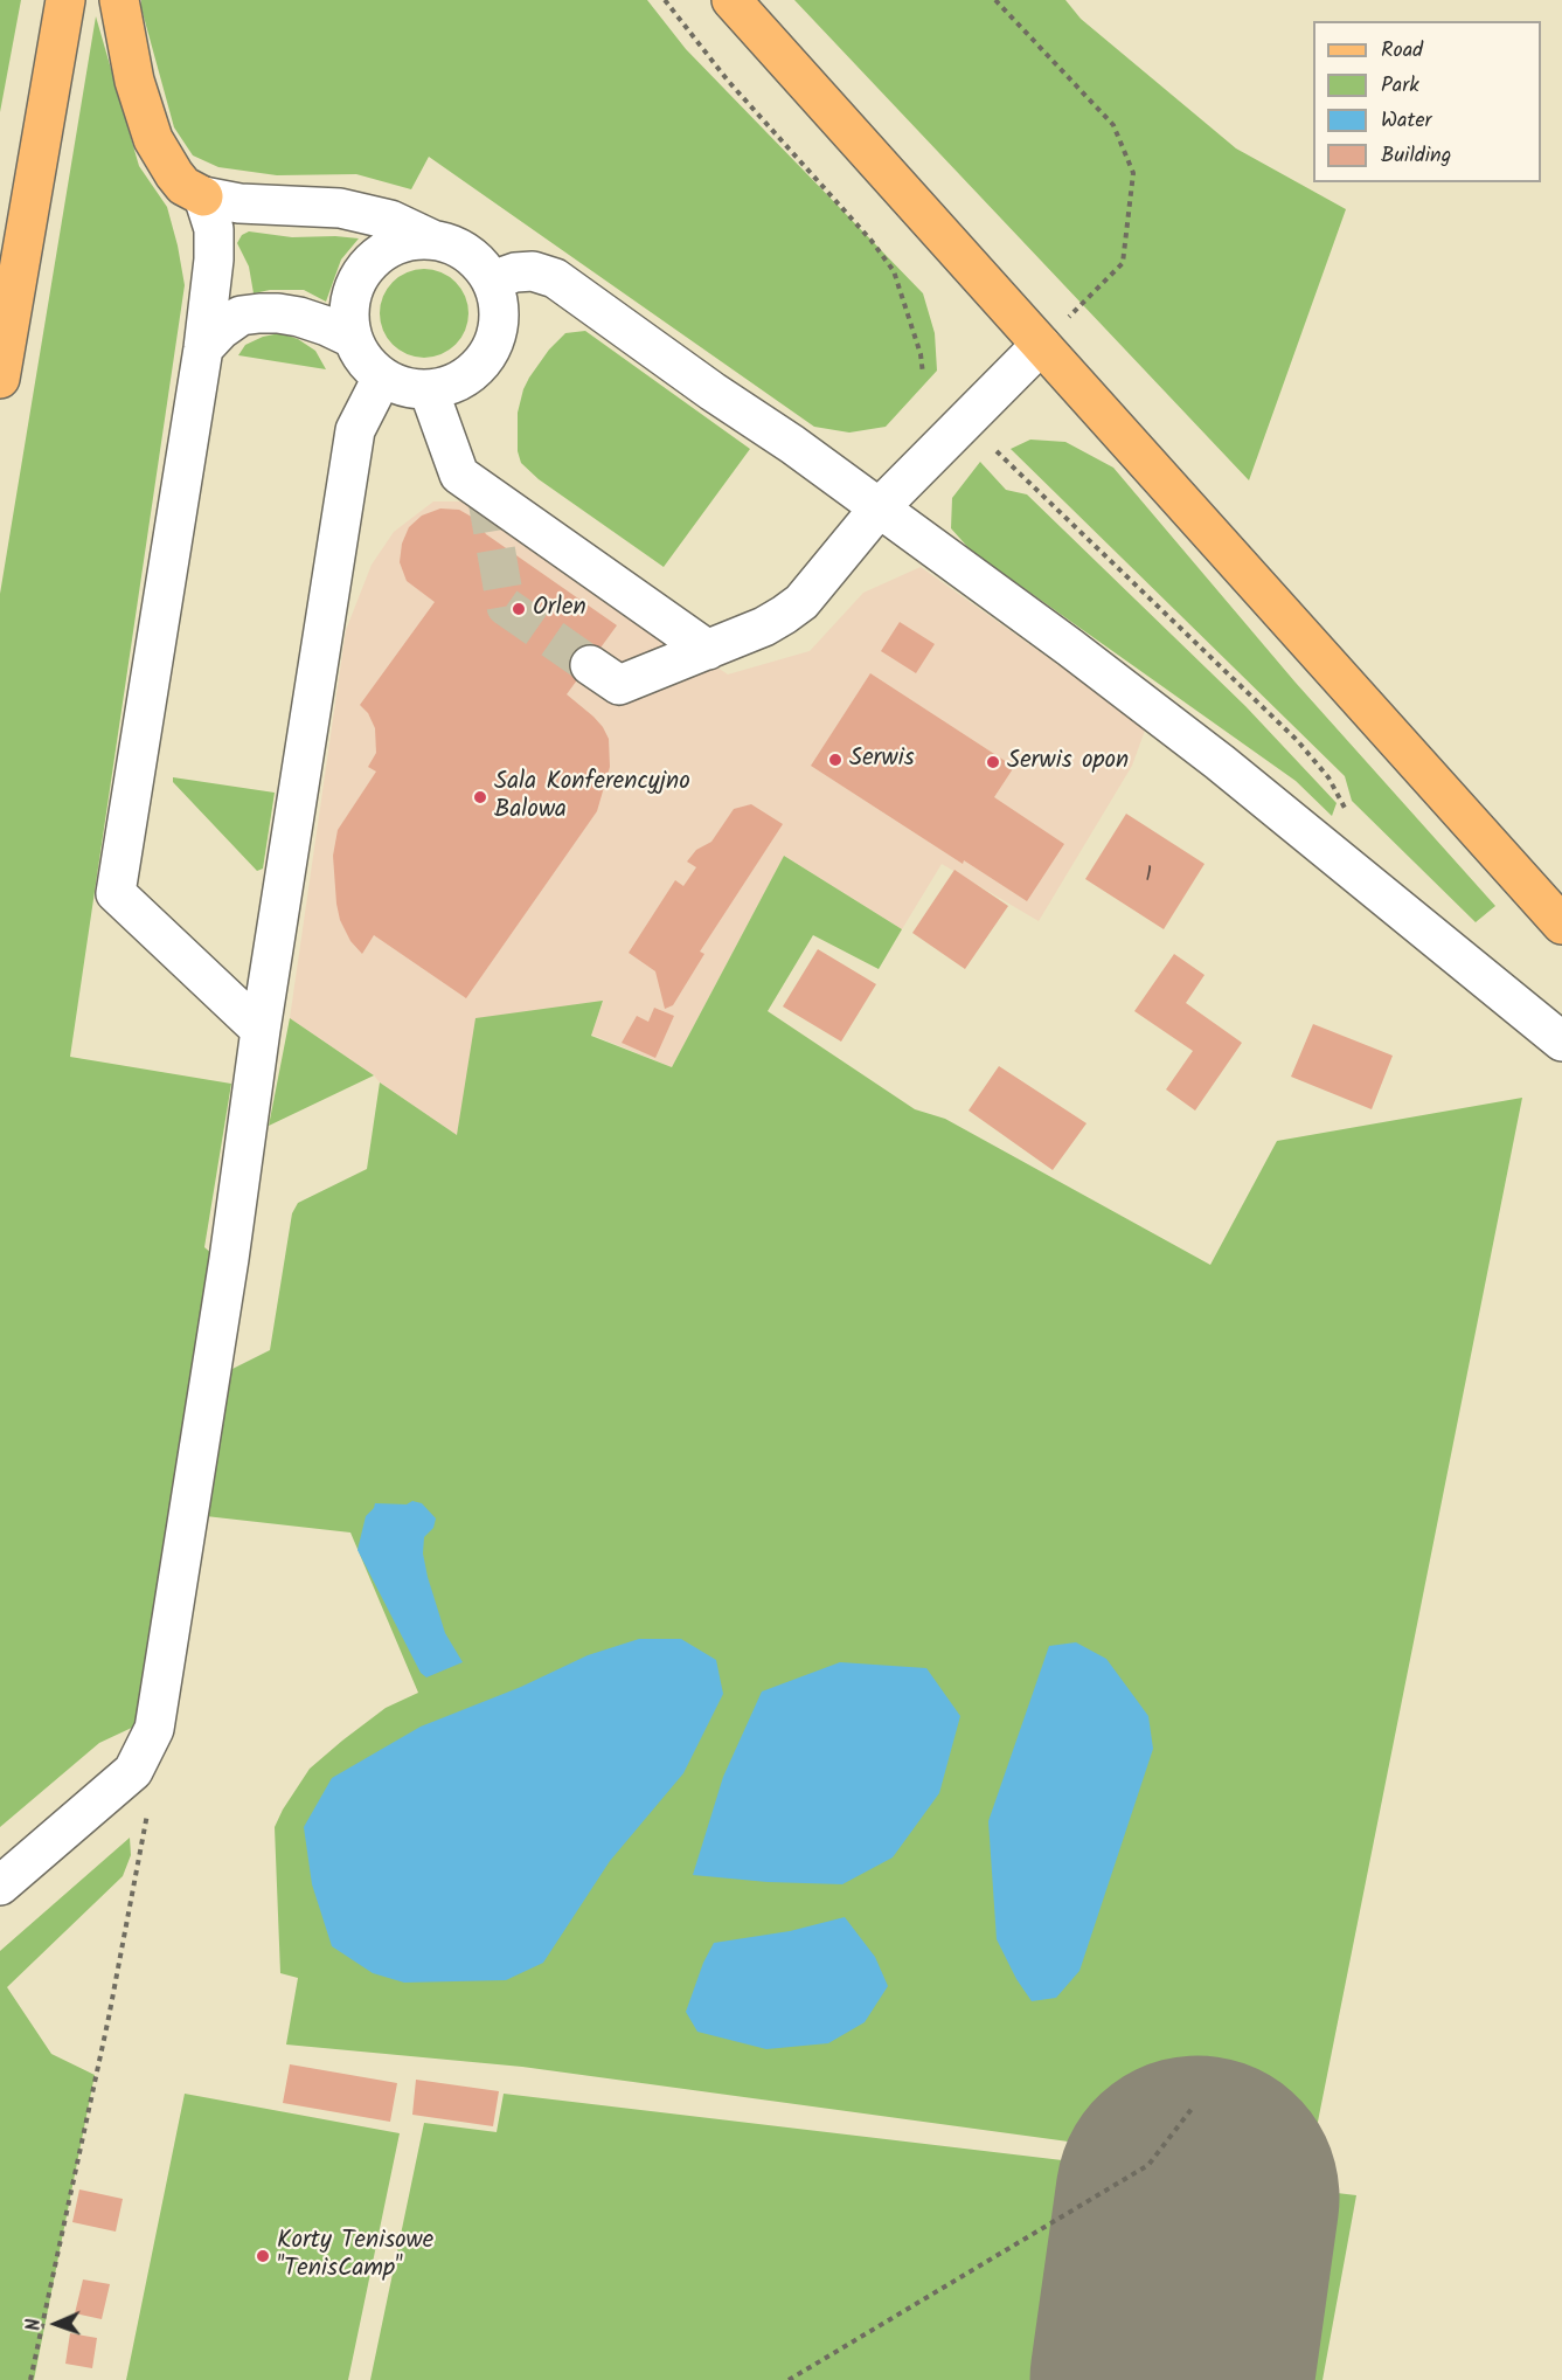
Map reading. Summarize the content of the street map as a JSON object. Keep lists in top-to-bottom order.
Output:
{
  "places": [
    "Orlen",
    "Serwis",
    "Serwis opon",
    "Sala Konferencyjno Balowa",
    "Korty Tenisowe ''TenisCamp''"
  ],
  "house_numbers": ["1"],
  "legend": [
    "Road",
    "Park",
    "Water",
    "Building"
  ],
  "north": "left"
}
